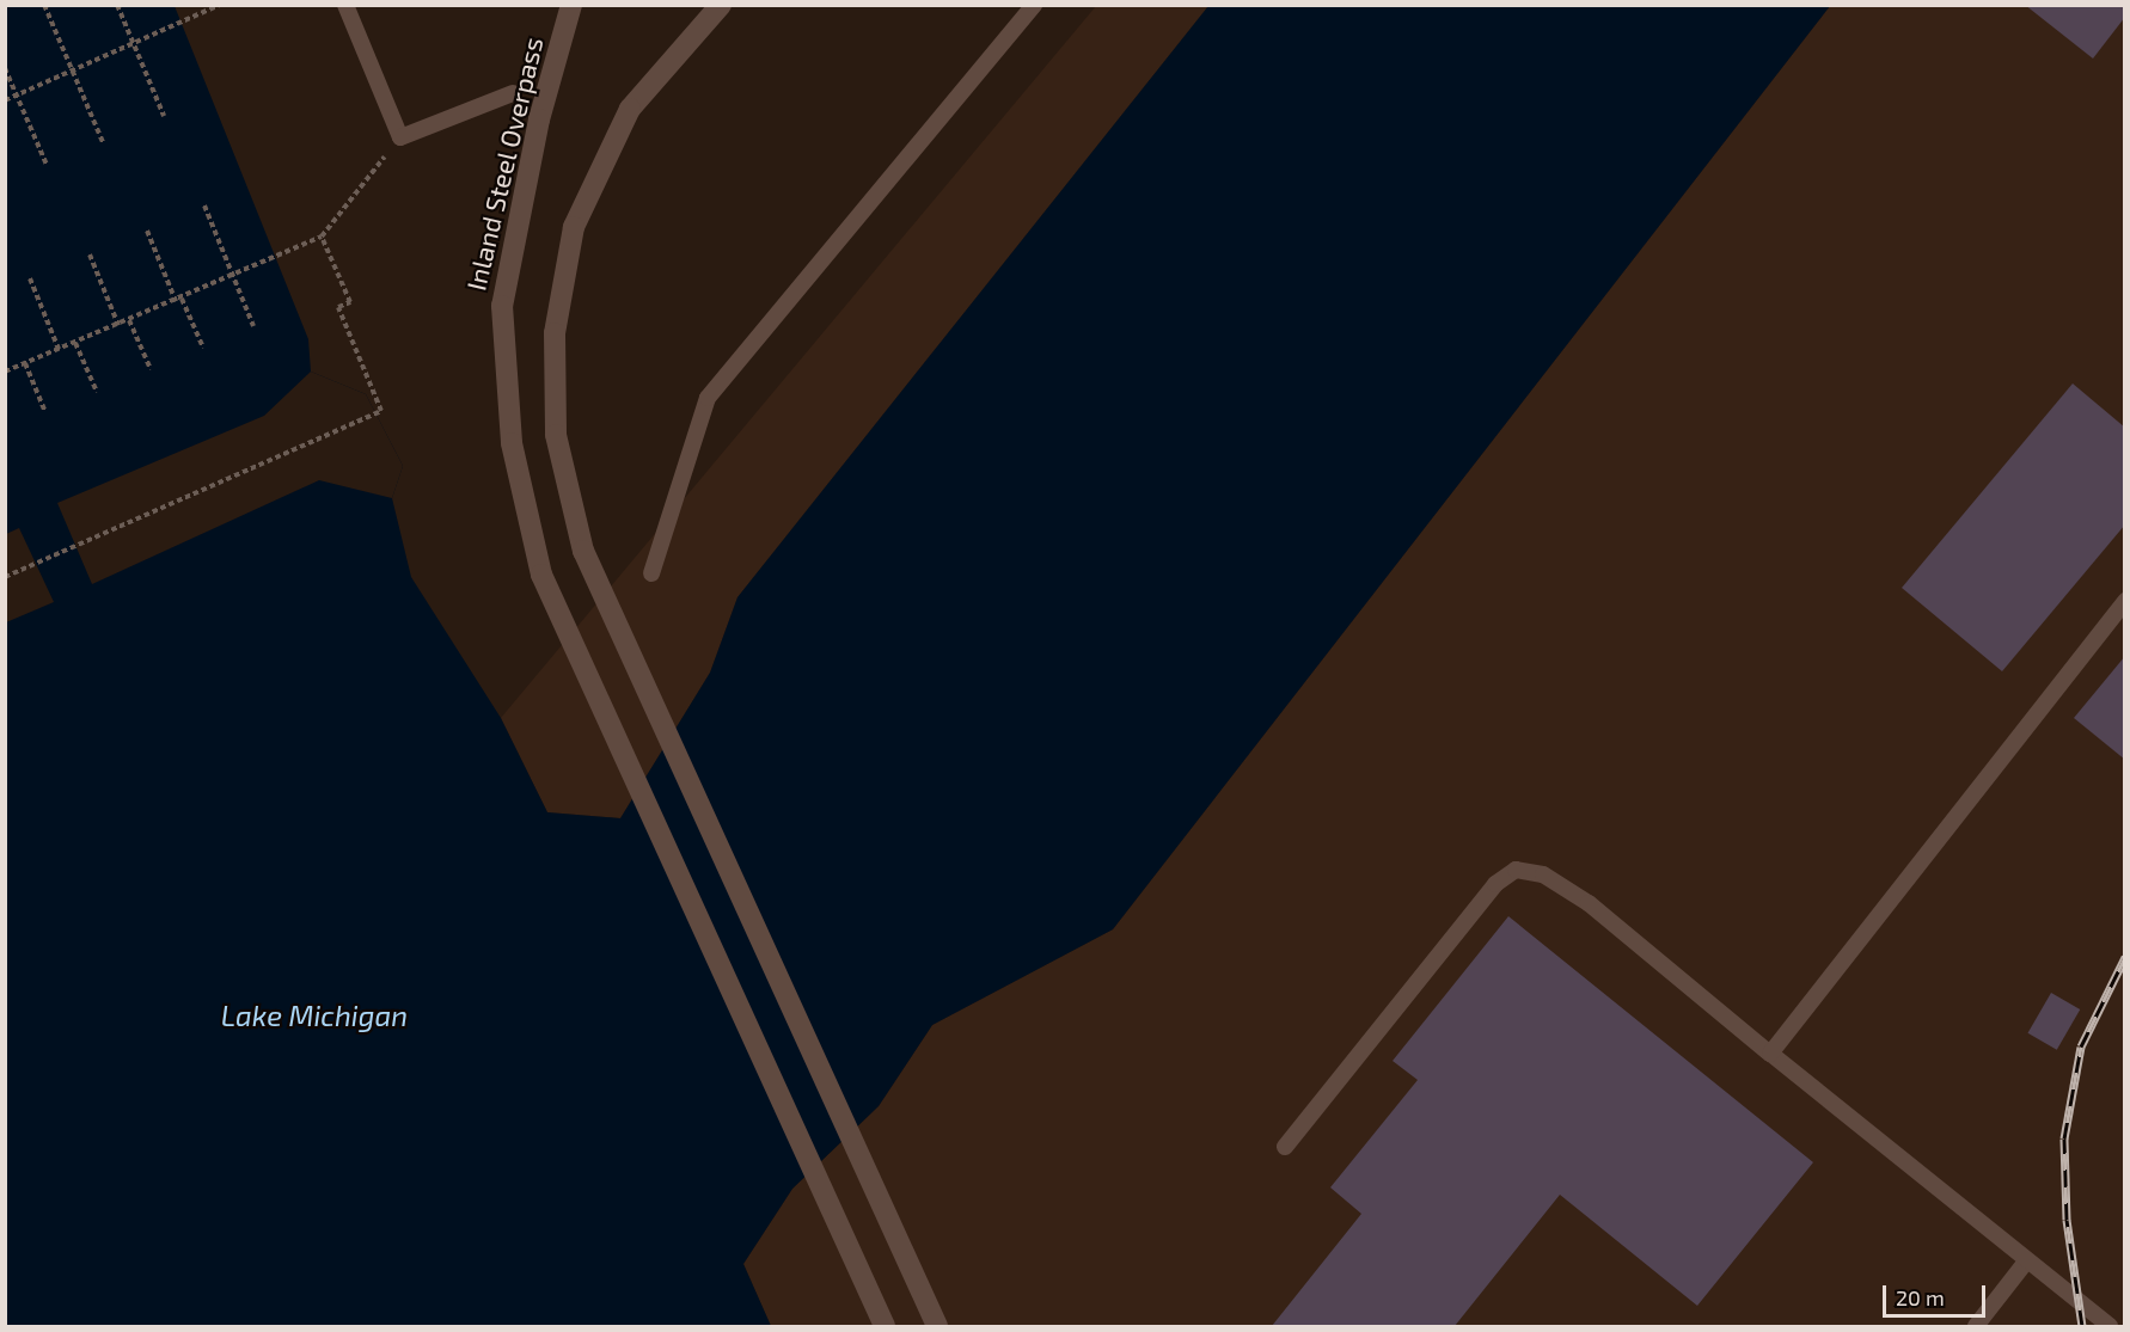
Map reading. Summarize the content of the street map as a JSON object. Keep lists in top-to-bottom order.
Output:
{
  "streets": {
    "street": ["Inland Steel Overpass"]
  },
  "water": ["Lake Michigan"],
  "scale_bar": "20 m"
}
